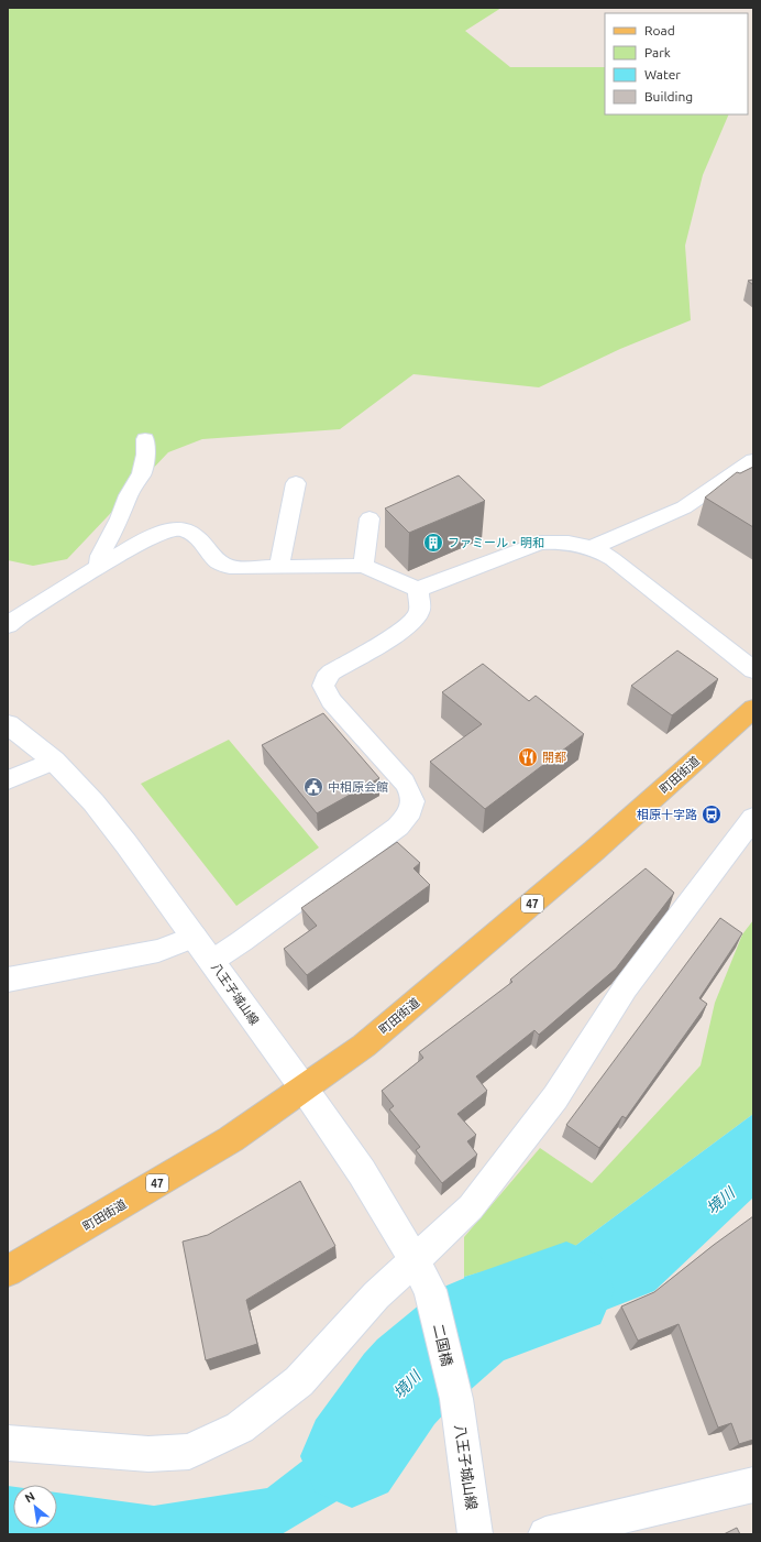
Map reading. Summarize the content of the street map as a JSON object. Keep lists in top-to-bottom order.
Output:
{
  "streets": {
    "main road": [
      "町田街道",
      "47",
      "八王子城山線",
      "二国橋"
    ]
  },
  "crossings": [
    ["町田街道", "八王子城山線"],
    ["八王子城山線", "二国橋"]
  ],
  "water": ["境川"],
  "places": {
    "building": ["ファミール・明和"],
    "restaurant": ["開都"],
    "public building": ["中相原会館"],
    "bus stop": ["相原十字路"]
  },
  "legend": [
    "Road",
    "Park",
    "Water",
    "Building"
  ],
  "north": "top left"
}
